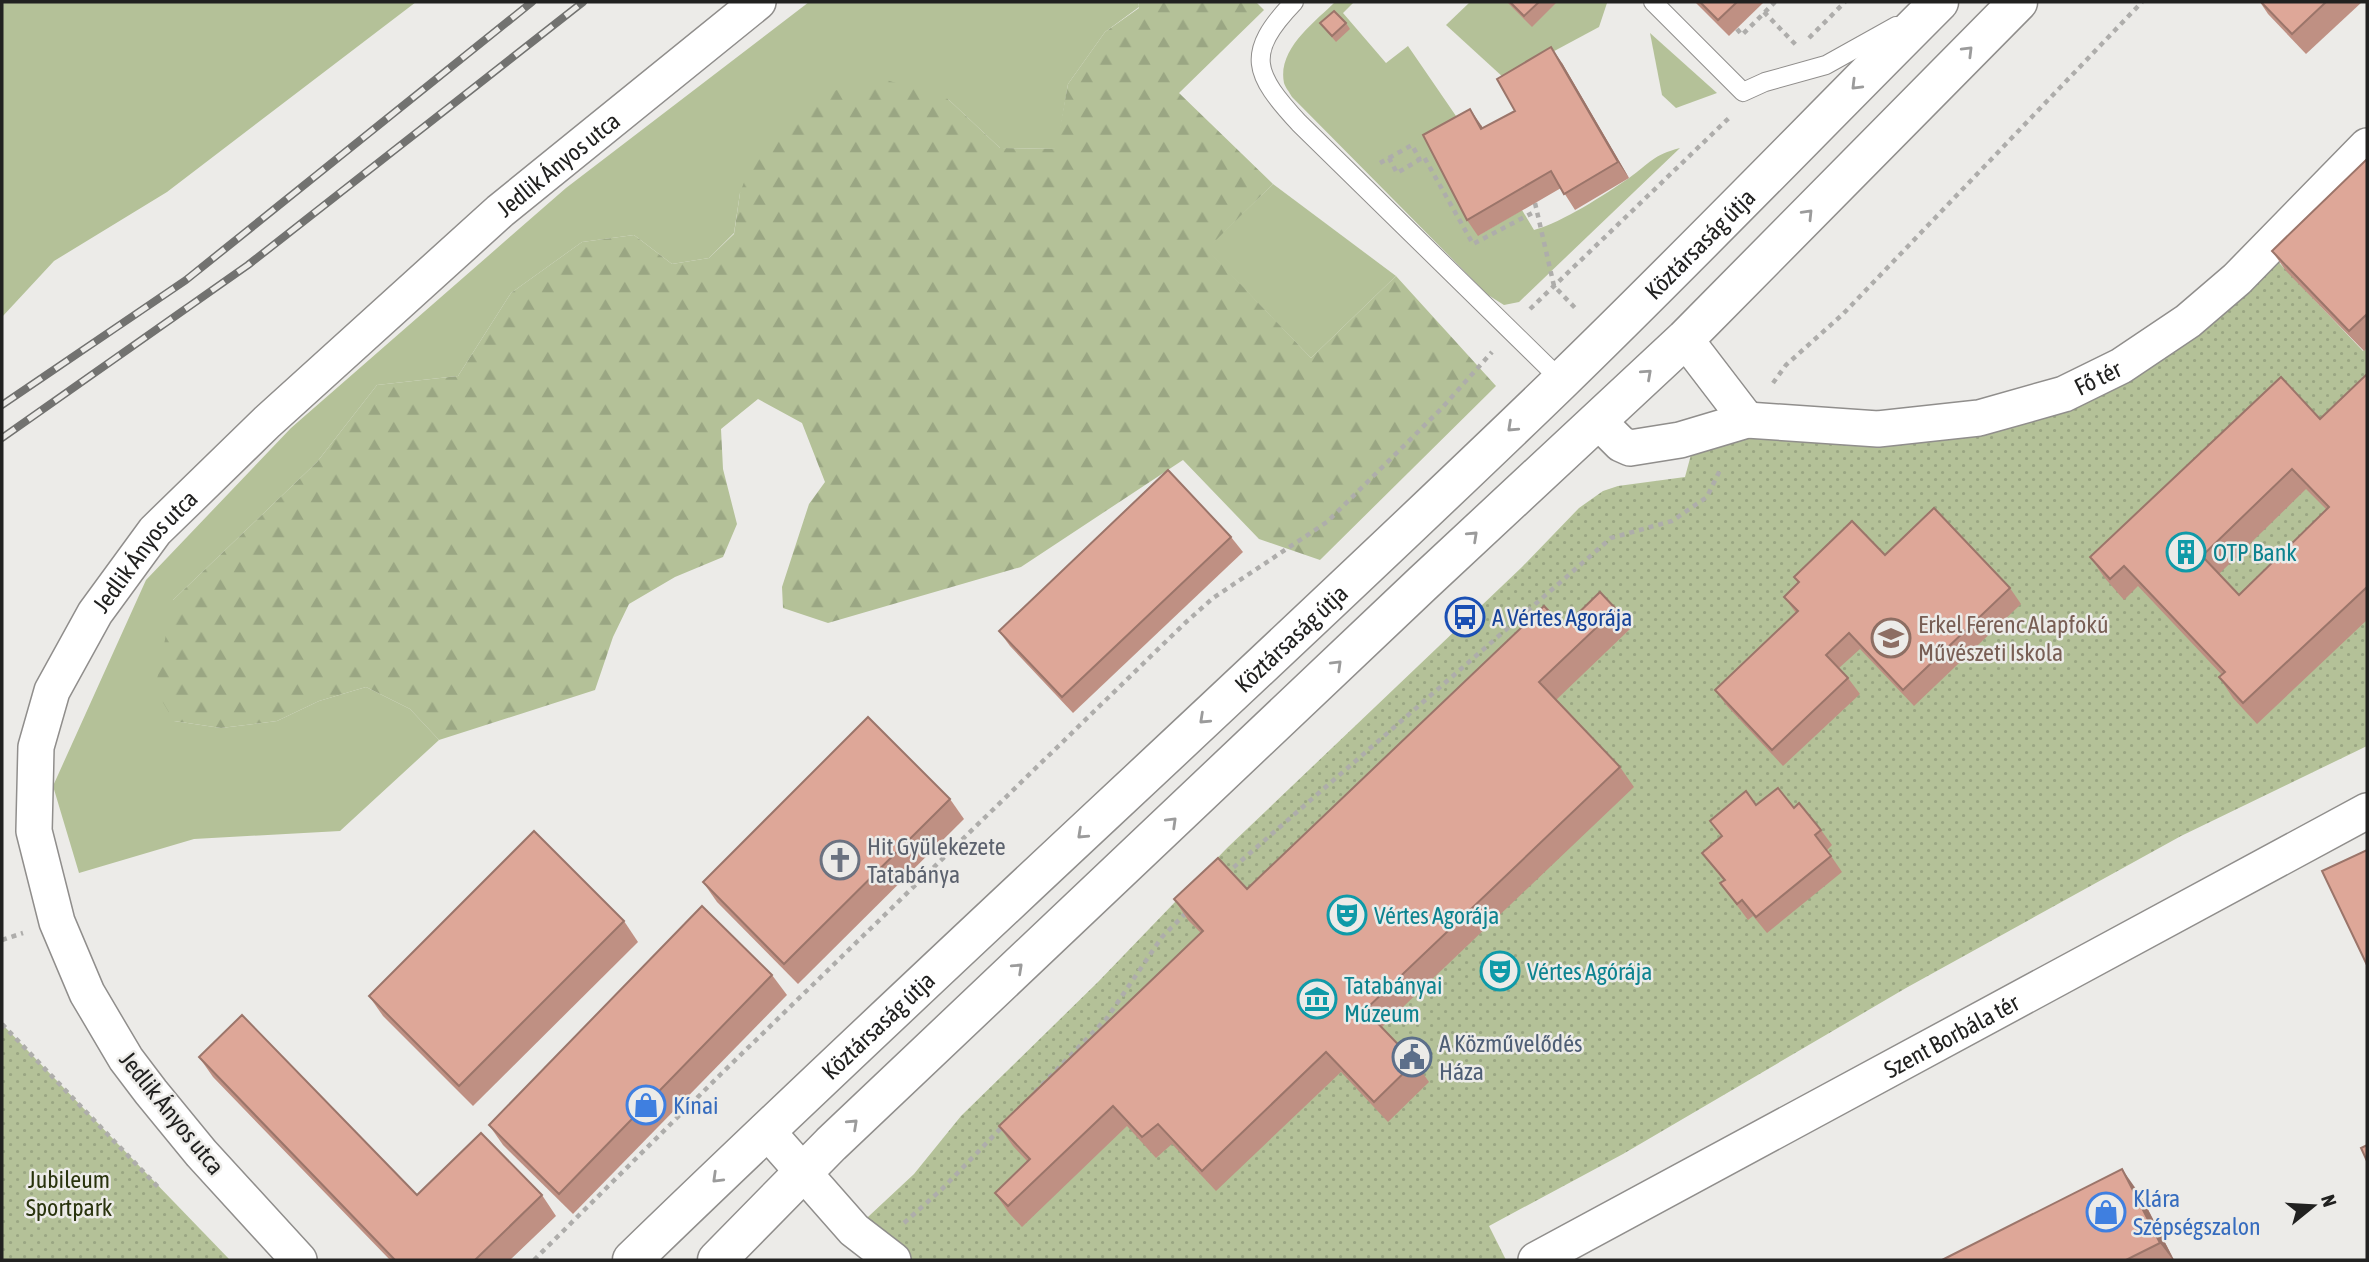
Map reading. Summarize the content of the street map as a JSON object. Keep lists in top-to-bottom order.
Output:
{
  "streets": {
    "street": [
      "Jedlik Ányos utca",
      "Köztársaság útja",
      "Fő tér",
      "Szent Borbála tér"
    ]
  },
  "crossings": [
    ["Köztársaság útja", "Fő tér"]
  ],
  "parks": ["Jubileum Sportpark"],
  "places": {
    "building": ["OTP Bank"],
    "bus stop": ["A Vértes Agorája"],
    "school or university": ["Erkel Ferenc Alapfokú Művészeti Iskola"],
    "church": ["Hit Gyülekezete Tatabánya"],
    "theatre": ["Vértes Agorája", "Vértes Agórája"],
    "museum": ["Tatabányai Múzeum"],
    "public building": ["A Közművelődés Háza"],
    "shop": ["Kínai", "Klára Szépségszalon"]
  },
  "north": "right"
}
